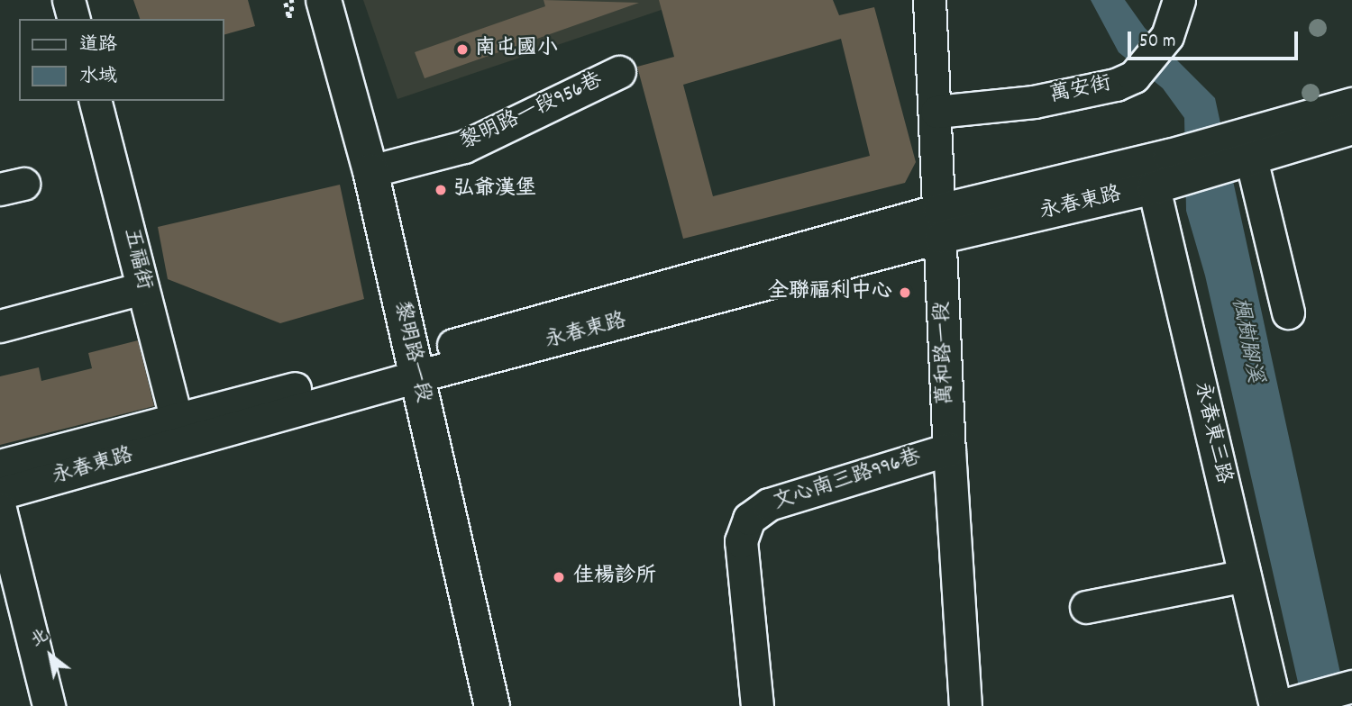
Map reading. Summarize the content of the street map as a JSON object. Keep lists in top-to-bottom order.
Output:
{
  "streets": {
    "main road": ["黎明路一段"],
    "street": [
      "萬安街",
      "黎明路一段956巷",
      "永春東路",
      "五福街",
      "萬和路一段",
      "永春東三路",
      "文心南三路996巷"
    ]
  },
  "crossings": [
    ["萬安街", "萬和路一段"],
    ["黎明路一段956巷", "黎明路一段"],
    ["永春東路", "五福街"],
    ["永春東路", "黎明路一段"],
    ["永春東路", "萬和路一段"],
    ["永春東路", "永春東三路"],
    ["萬和路一段", "文心南三路996巷"]
  ],
  "water": ["楓樹腳溪"],
  "places": [
    "南屯國小",
    "弘爺漢堡",
    "全聯福利中心",
    "佳楊診所"
  ],
  "legend": ["道路", "水域"],
  "scale_bar": "50 m",
  "north": "top left"
}
